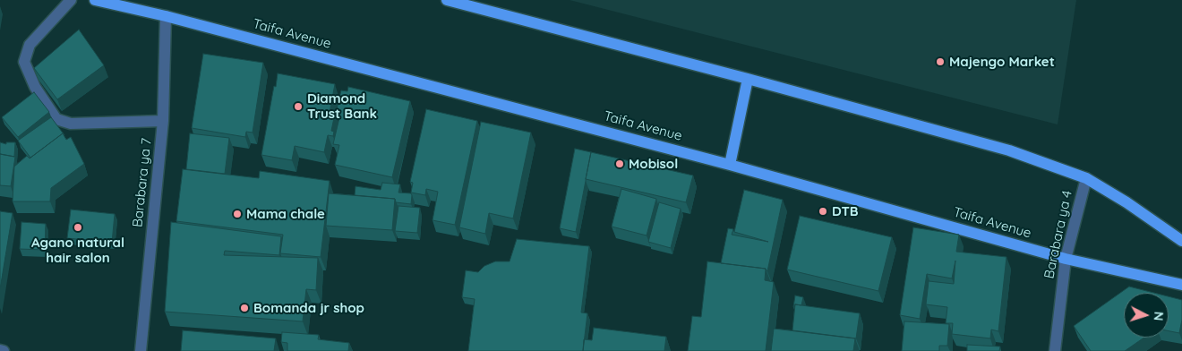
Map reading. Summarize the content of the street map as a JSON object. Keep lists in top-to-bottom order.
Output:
{
  "streets": {
    "main road": ["Taifa Avenue"],
    "street": ["Barabara ya 7", "Barabara ya 4"]
  },
  "crossings": [
    ["Taifa Avenue", "Barabara ya 7"],
    ["Taifa Avenue", "Barabara ya 4"]
  ],
  "places": [
    "Majengo Market",
    "Diamond Trust Bank",
    "Mobisol",
    "DTB",
    "Mama chale",
    "Agano natural hair salon",
    "Bomanda jr shop"
  ],
  "north": "right"
}
